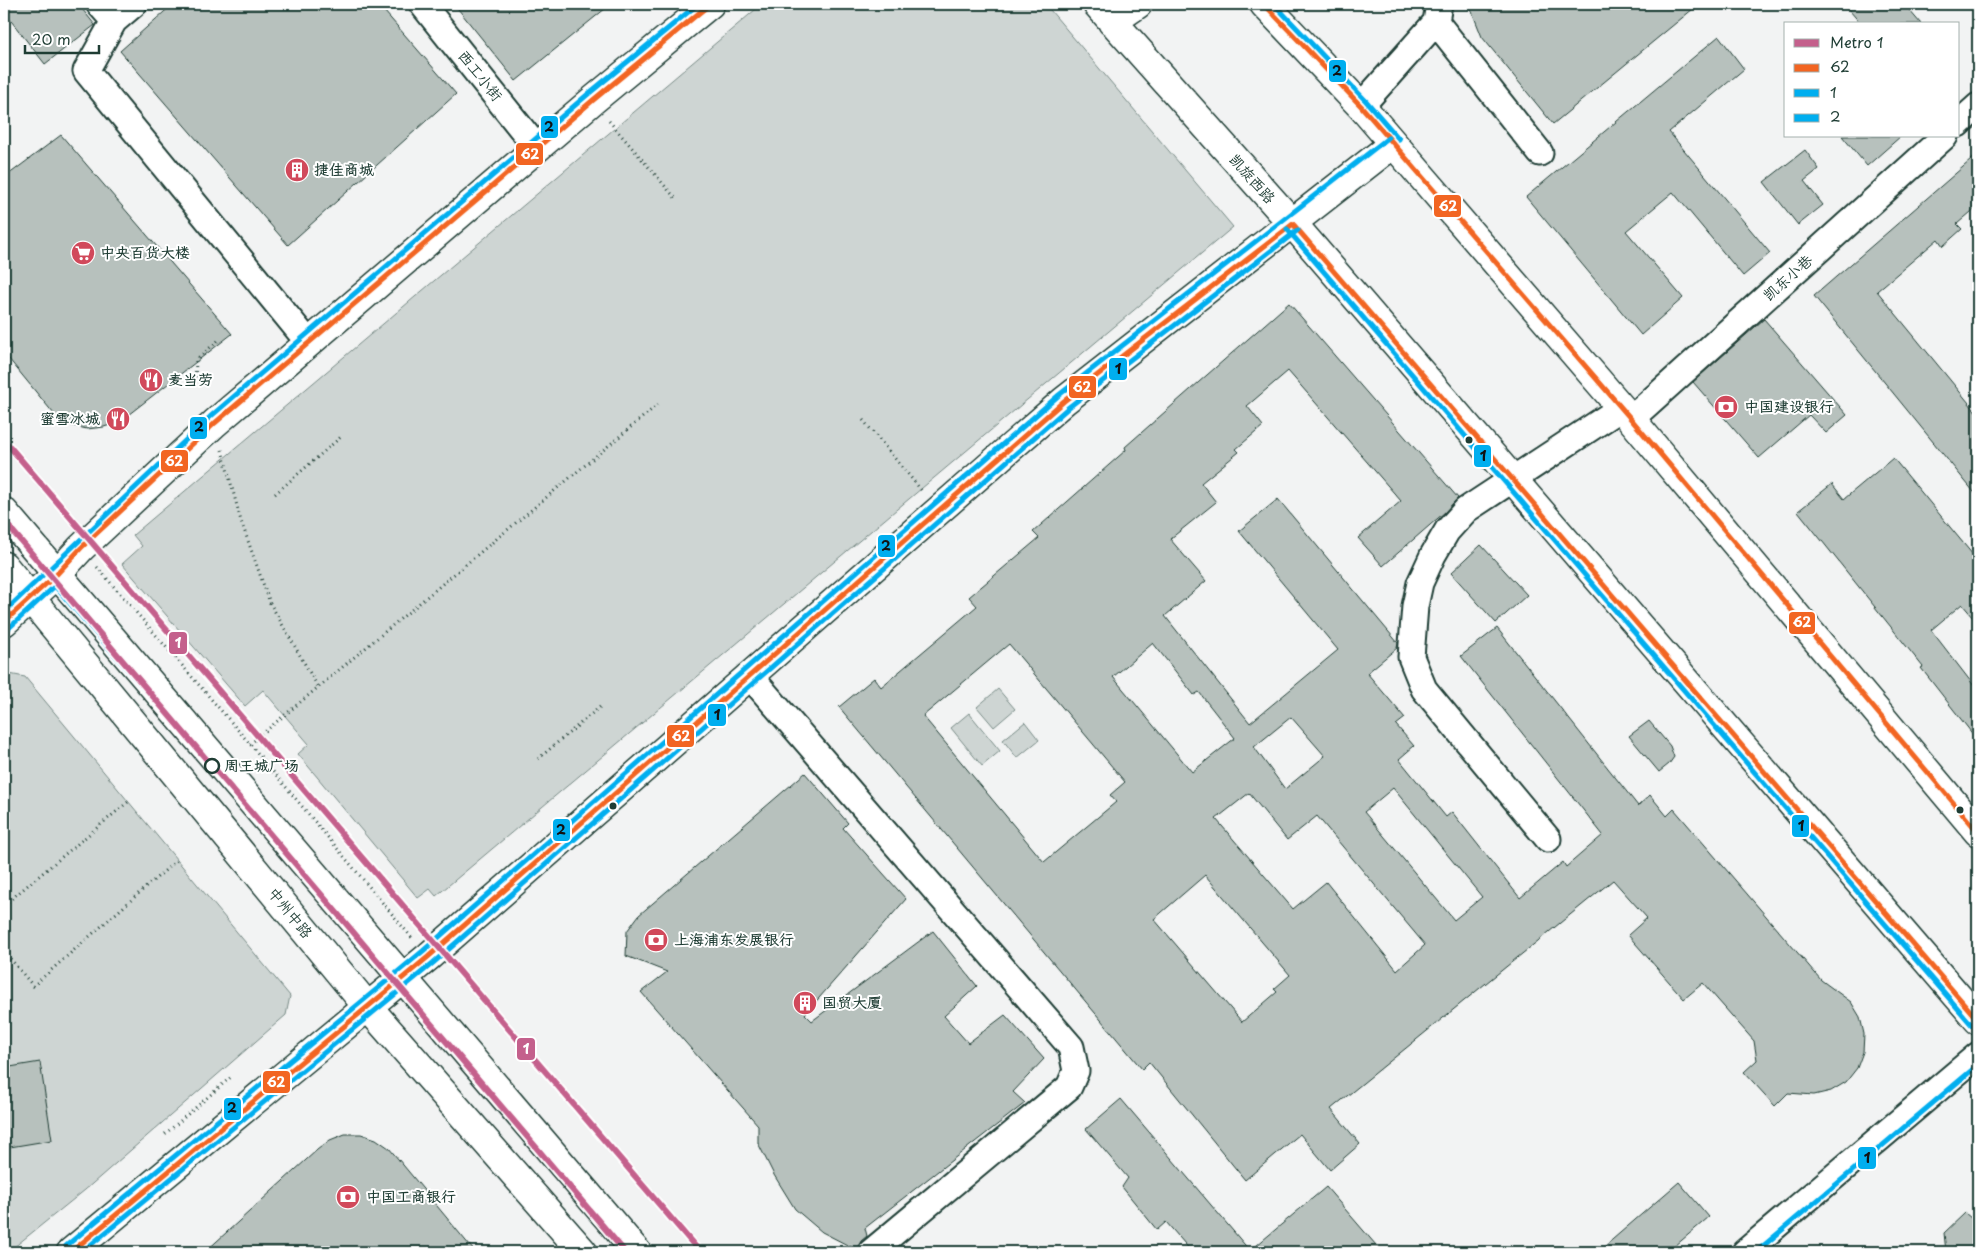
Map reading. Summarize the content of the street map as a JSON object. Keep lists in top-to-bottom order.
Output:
{
  "streets": {
    "main road": ["凯旋西路", "中州中路"],
    "street": ["西工小街", "凯东小巷"]
  },
  "crossings": [
    ["凯旋西路", "凯东小巷"]
  ],
  "places": {
    "building": ["捷佳商城", "国贸大厦"],
    "supermarket": ["中央百货大楼"],
    "restaurant": ["麦当劳", "蜜雪冰城"],
    "bank": ["中国建设银行", "上海浦东发展银行", "中国工商银行"],
    "other": ["周王城广场"]
  },
  "lines": [
    "transit line 62",
    "transit line 2",
    "transit line 1",
    "metro line 1"
  ],
  "legend": [
    "Metro 1",
    "62",
    "1",
    "2"
  ],
  "scale_bar": "20 m"
}
